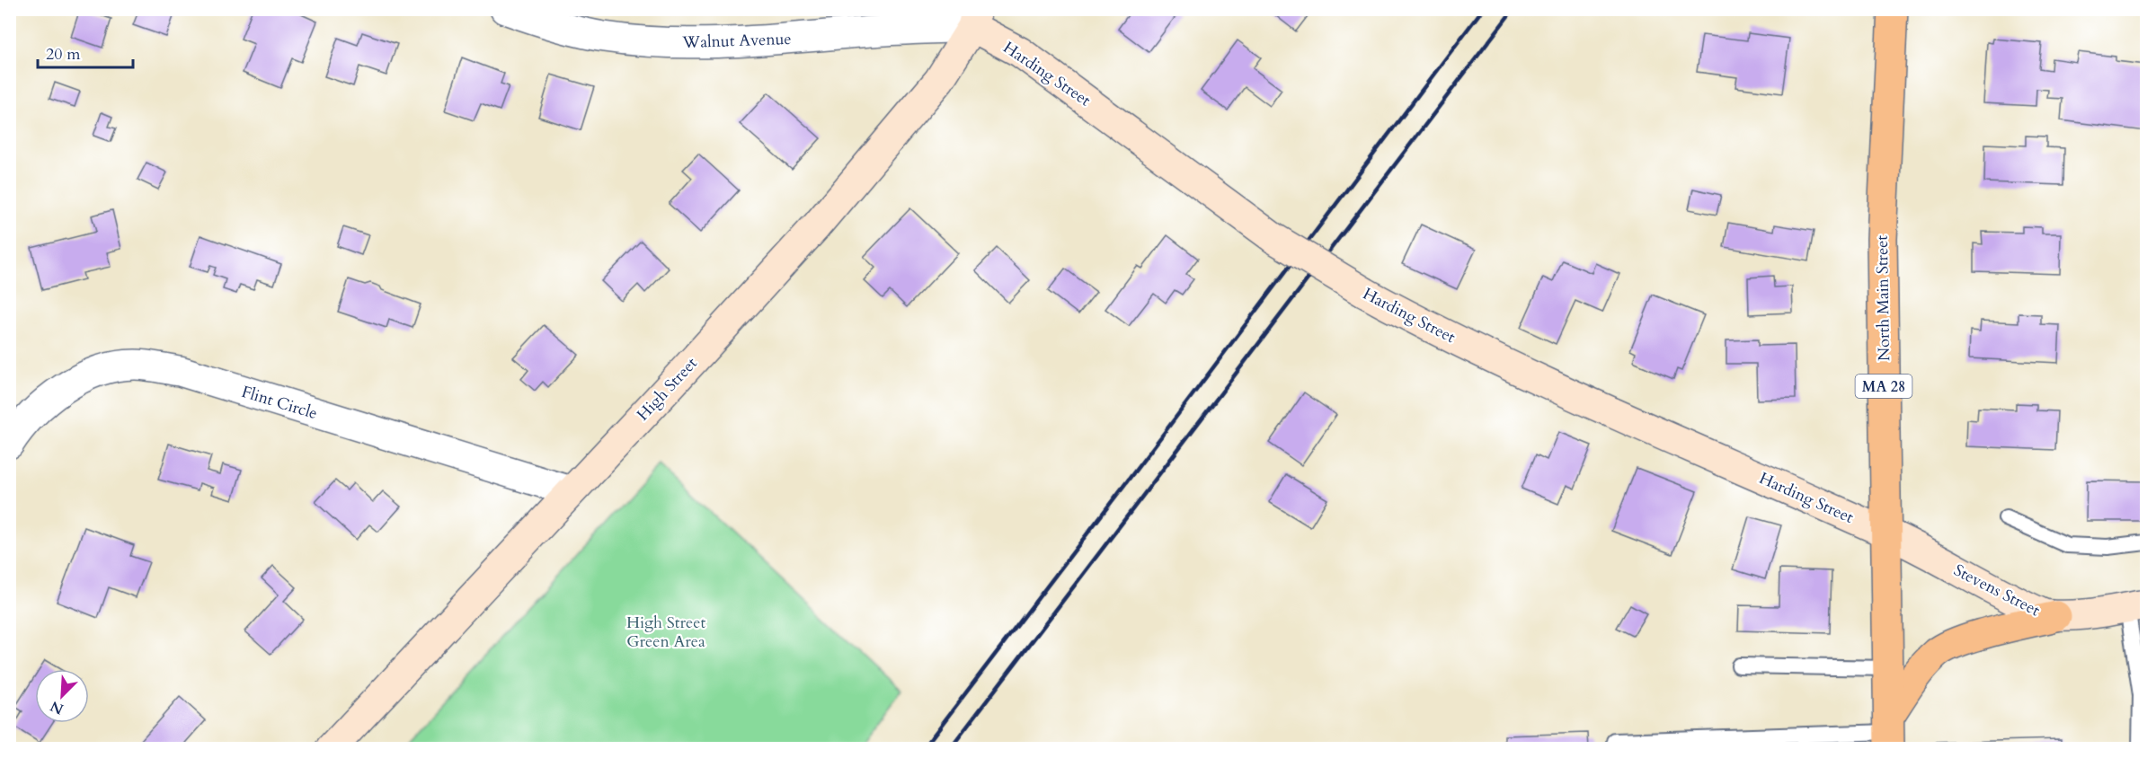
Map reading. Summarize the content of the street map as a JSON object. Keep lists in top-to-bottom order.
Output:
{
  "streets": {
    "main road": [
      "Harding Street",
      "North Main Street",
      "MA 28",
      "High Street",
      "Stevens Street"
    ],
    "street": ["Walnut Avenue", "Flint Circle"]
  },
  "crossings": [
    ["Walnut Avenue", "Harding Street"],
    ["Walnut Avenue", "High Street"],
    ["Harding Street", "North Main Street"],
    ["Harding Street", "High Street"],
    ["Harding Street", "Stevens Street"],
    ["North Main Street", "Stevens Street"],
    ["High Street", "Flint Circle"]
  ],
  "parks": ["High Street Green Area"],
  "scale_bar": "20 m",
  "north": "bottom left"
}
